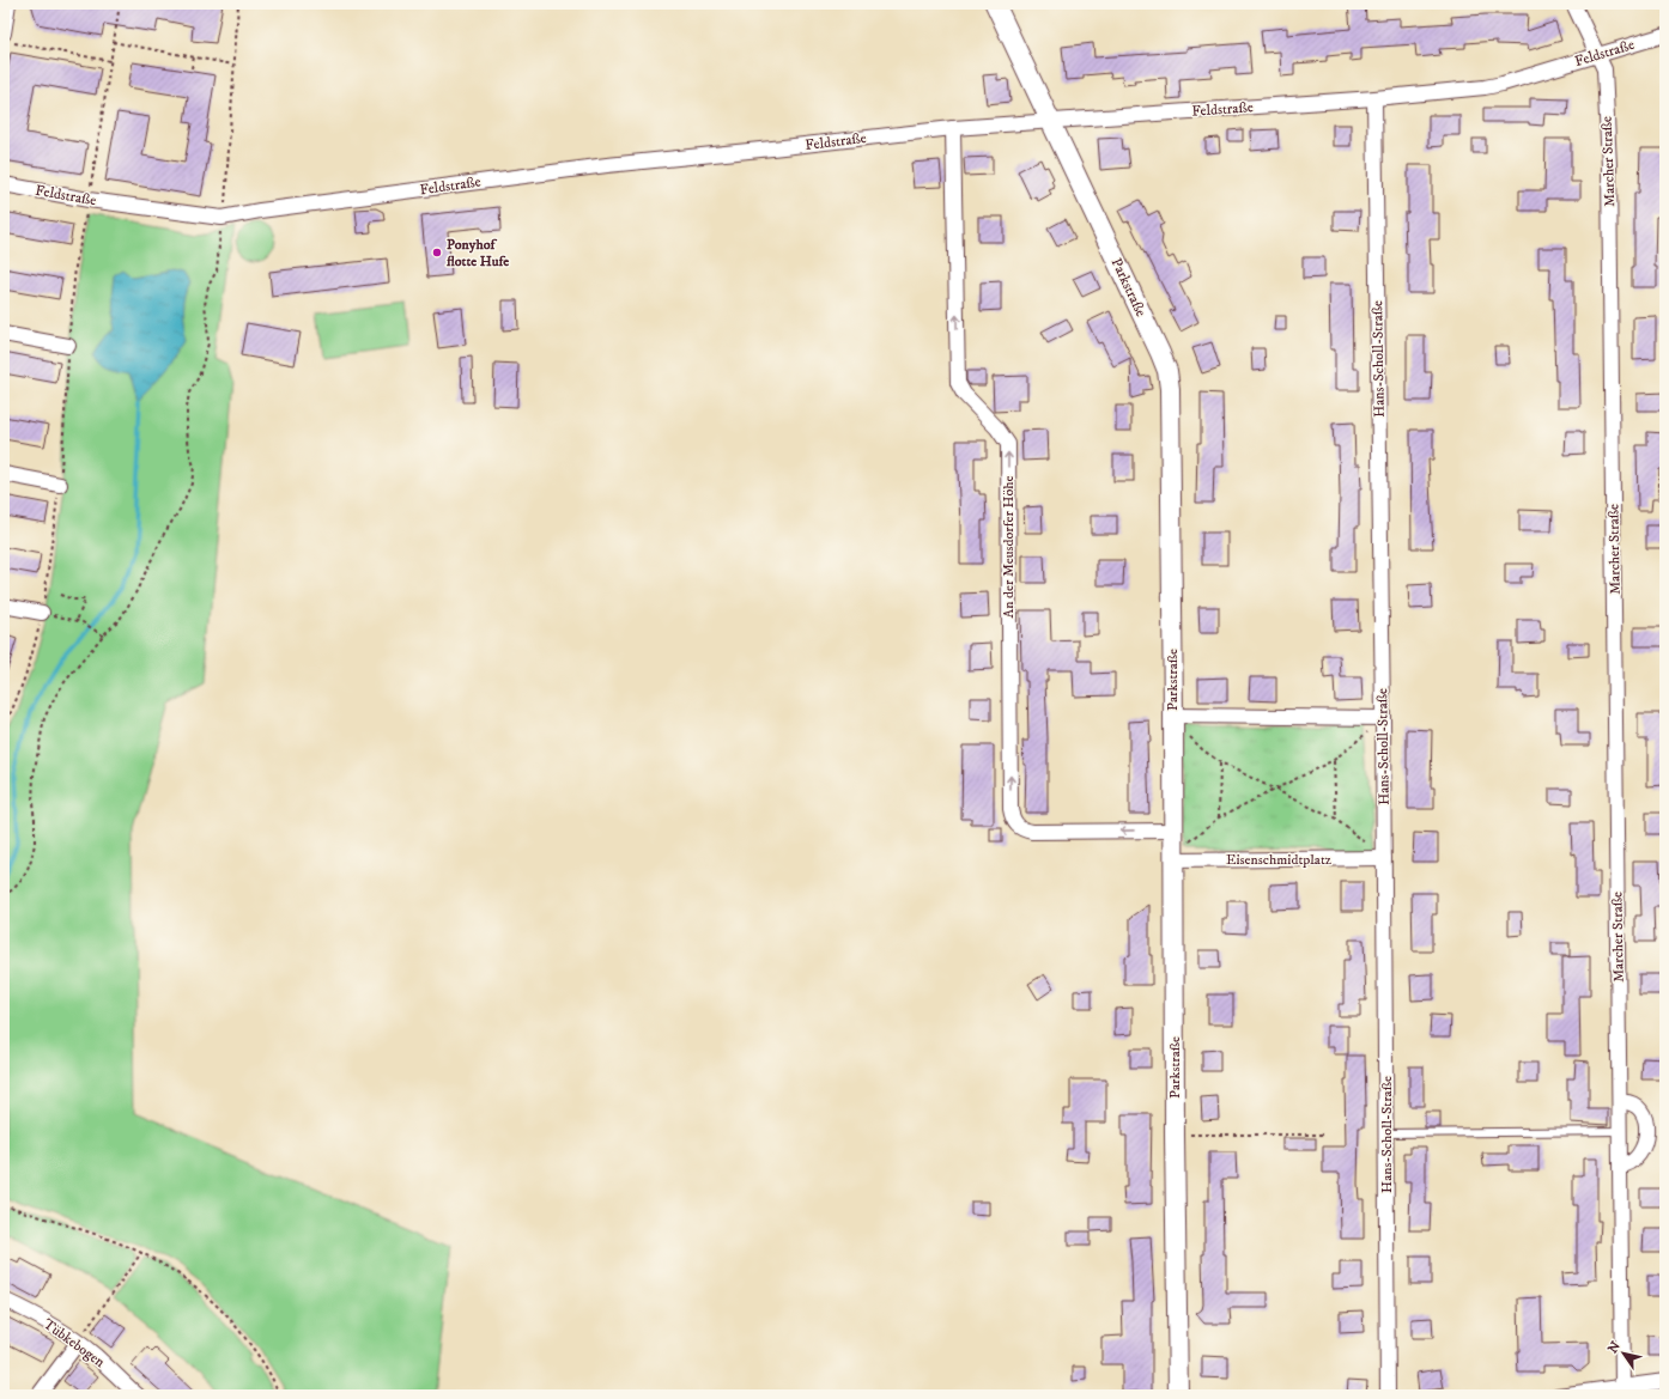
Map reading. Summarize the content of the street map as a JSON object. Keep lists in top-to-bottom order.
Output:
{
  "streets": {
    "street": [
      "Feldstraße",
      "Marcher Straße",
      "Parkstraße",
      "Hans-Scholl-Straße",
      "An der Meusdorfer Höhe",
      "Eisenschmidtplatz",
      "Tübkebogen"
    ]
  },
  "crossings": [
    ["Feldstraße", "Marcher Straße"],
    ["Feldstraße", "Parkstraße"],
    ["Feldstraße", "Hans-Scholl-Straße"],
    ["Feldstraße", "An der Meusdorfer Höhe"],
    ["Parkstraße", "An der Meusdorfer Höhe"],
    ["Parkstraße", "Eisenschmidtplatz"],
    ["Hans-Scholl-Straße", "Eisenschmidtplatz"]
  ],
  "one_way": ["An der Meusdorfer Höhe"],
  "places": ["Ponyhof flotte Hufe"],
  "north": "top left"
}
